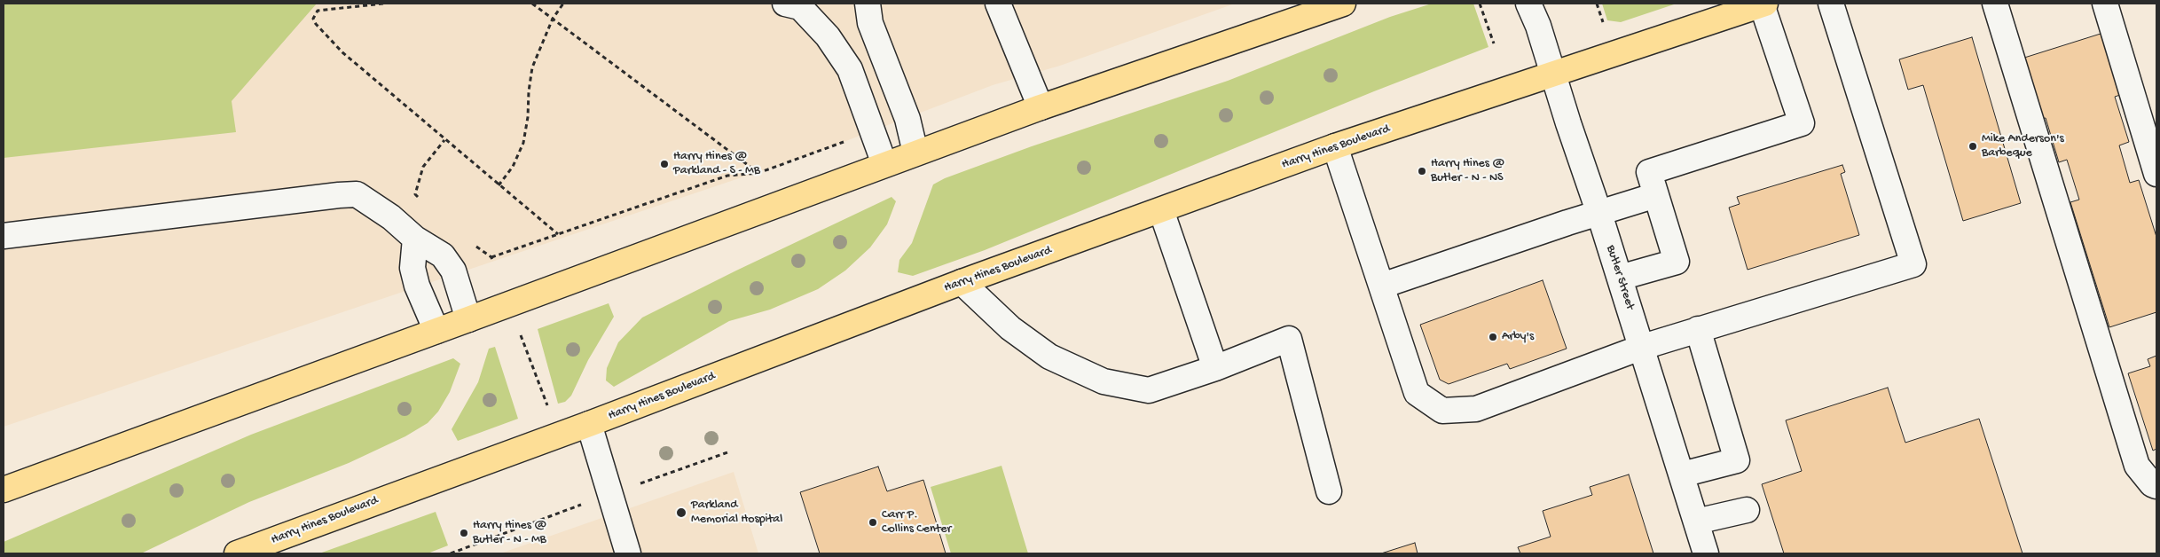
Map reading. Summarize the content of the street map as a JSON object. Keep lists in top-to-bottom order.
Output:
{
  "streets": {
    "main road": ["Harry Hines Boulevard"],
    "street": ["Butler Street"]
  },
  "crossings": [
    ["Harry Hines Boulevard", "Butler Street"]
  ],
  "places": [
    "Mike Anderson's Barbeque",
    "Harry Hines @ Parkland - S - MB",
    "Harry Hines @ Butler - N - NS",
    "Arby's",
    "Parkland Memorial Hospital",
    "Carr P. Collins Center",
    "Harry Hines @ Butler - N - MB"
  ]
}
